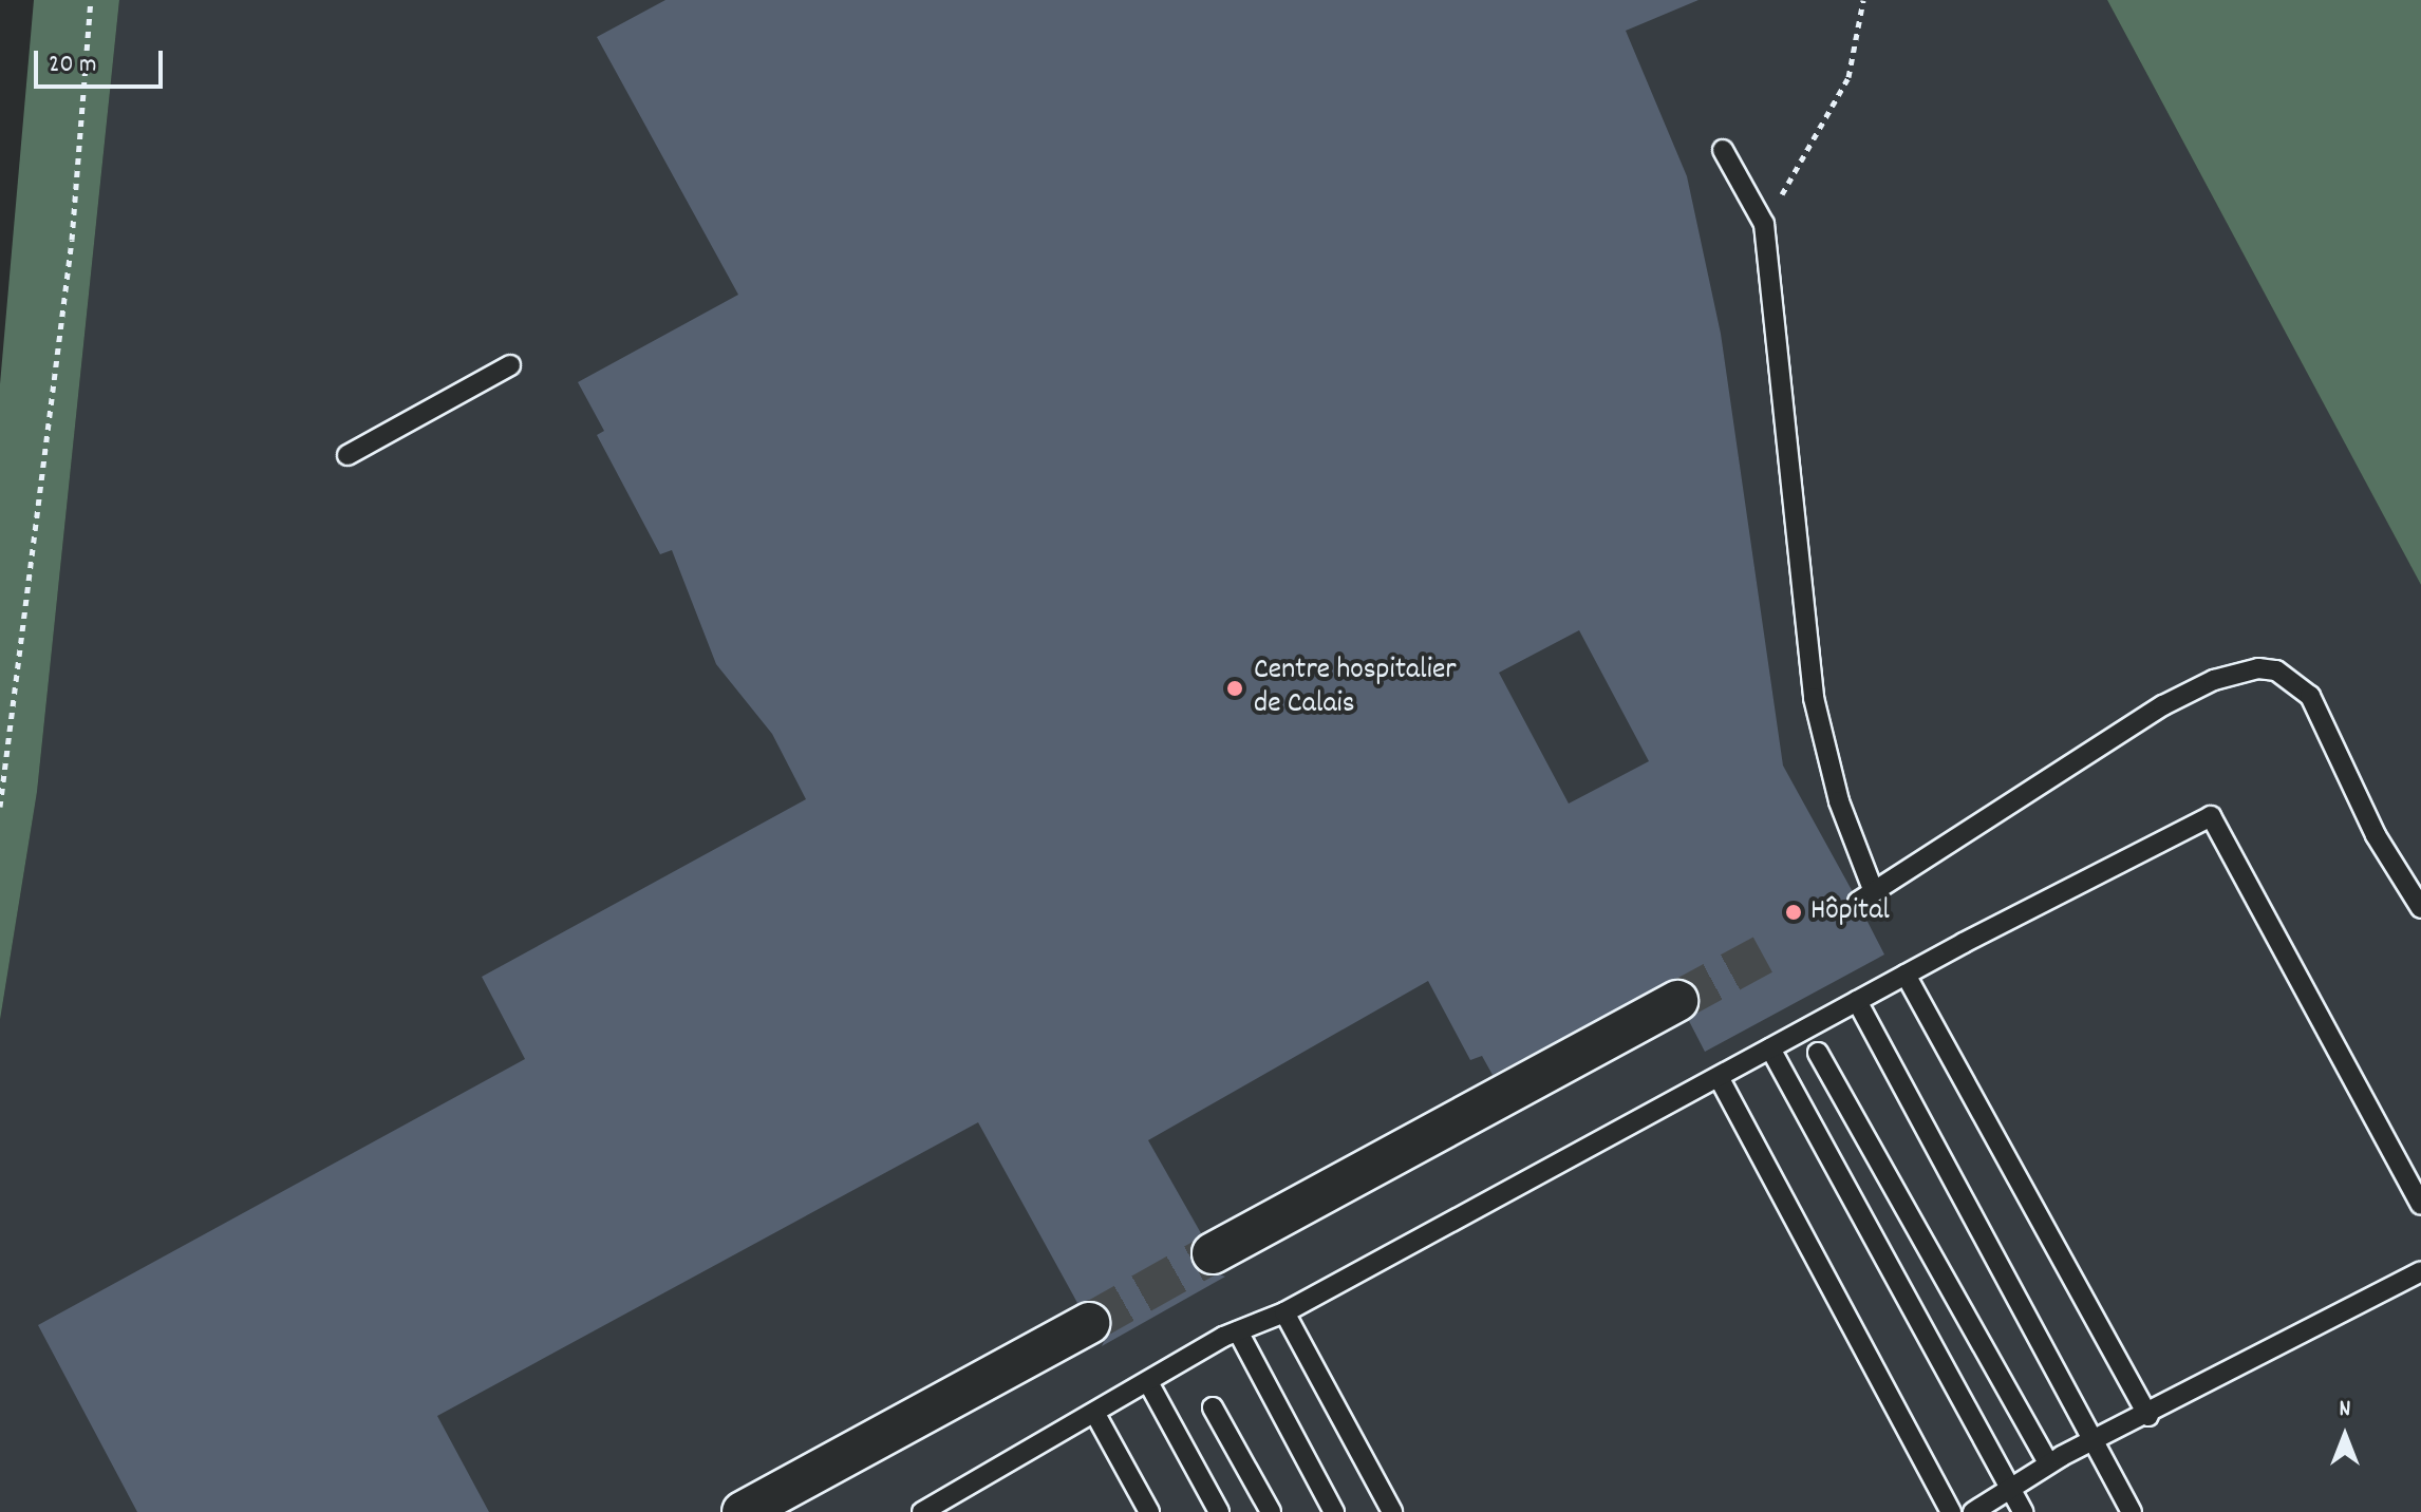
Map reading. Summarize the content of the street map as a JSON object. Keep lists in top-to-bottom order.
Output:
{
  "places": ["Centre hospitalier de Calais", "Hôpital"],
  "scale_bar": "20 m",
  "north": "top"
}
